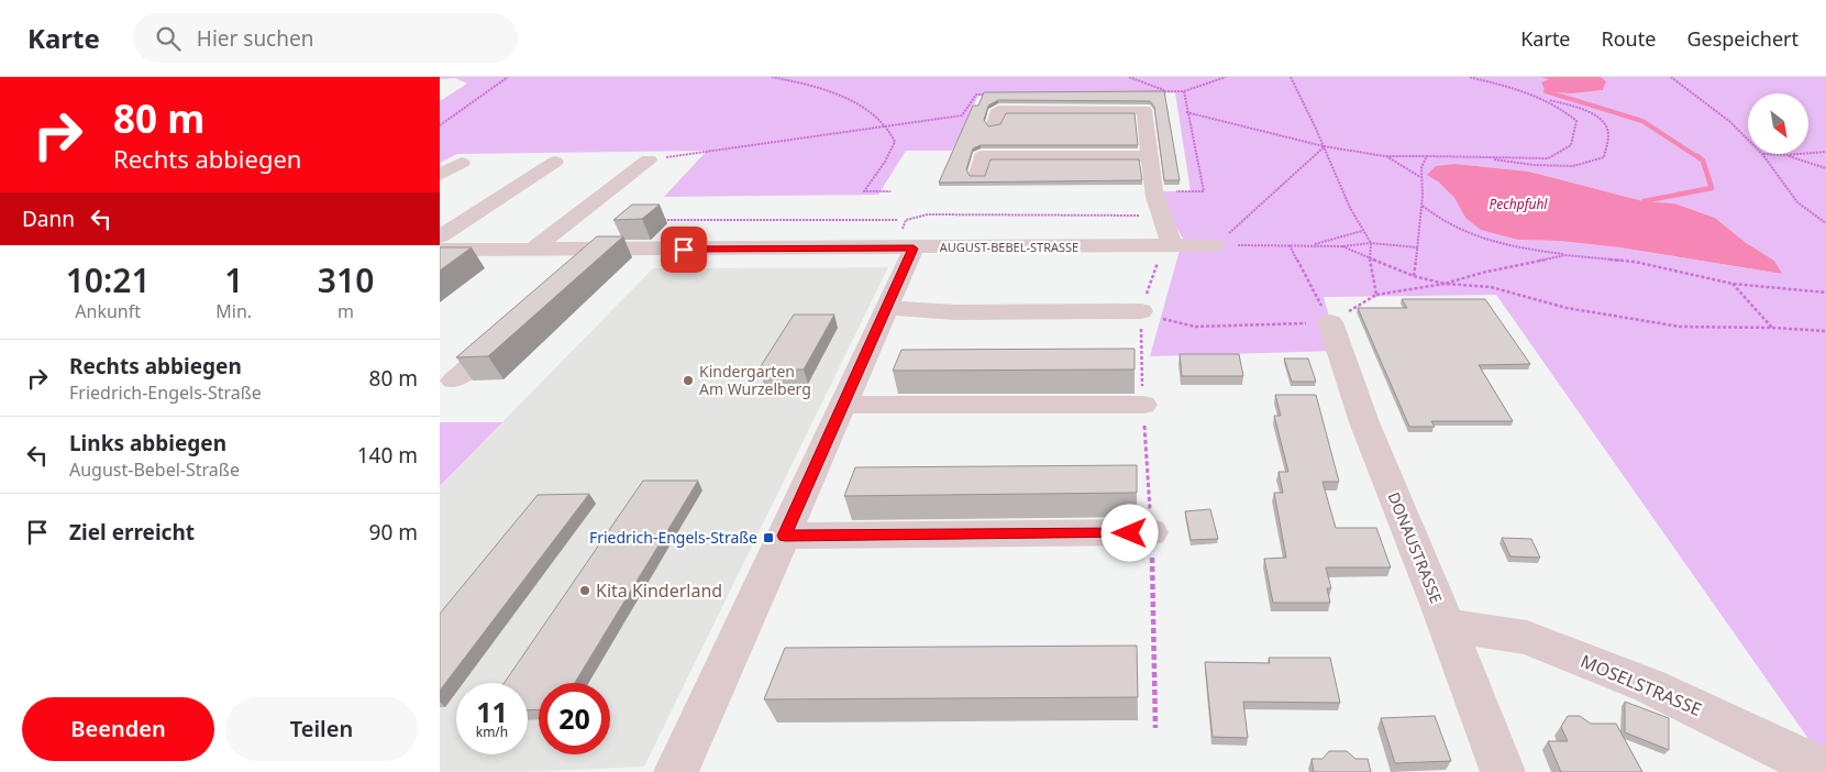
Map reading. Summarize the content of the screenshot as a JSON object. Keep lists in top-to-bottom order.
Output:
{
  "streets": {
    "street": ["AUGUST-BEBEL-STRASSE", "DONAUSTRASSE", "MOSELSTRASSE"]
  },
  "crossings": [
    ["DONAUSTRASSE", "MOSELSTRASSE"]
  ],
  "water": ["Pechpfuhl"],
  "places": {
    "other": ["Kindergarten Am Wurzelberg", "Kita Kinderland"],
    "transit": ["Friedrich-Engels-Straße"]
  },
  "north": "bottom right",
  "page": {
    "header": "Karte",
    "search": "Hier suchen",
    "nav": ["Karte", "Route", "Gespeichert"],
    "turn": ["80 m", "Rechts abbiegen"],
    "then": "Dann",
    "eta": [
      "10:21",
      "Ankunft",
      "1",
      "Min.",
      "310",
      "m"
    ],
    "list": [
      {
        "name": "Rechts abbiegen",
        "note": "Friedrich-Engels-Straße",
        "value": "80 m"
      },
      {
        "name": "Links abbiegen",
        "note": "August-Bebel-Straße",
        "value": "140 m"
      },
      {
        "name": "Ziel erreicht",
        "value": "90 m"
      }
    ],
    "speed": "11 km/h",
    "limit": "20",
    "buttons": ["Beenden", "Teilen"]
  }
}
